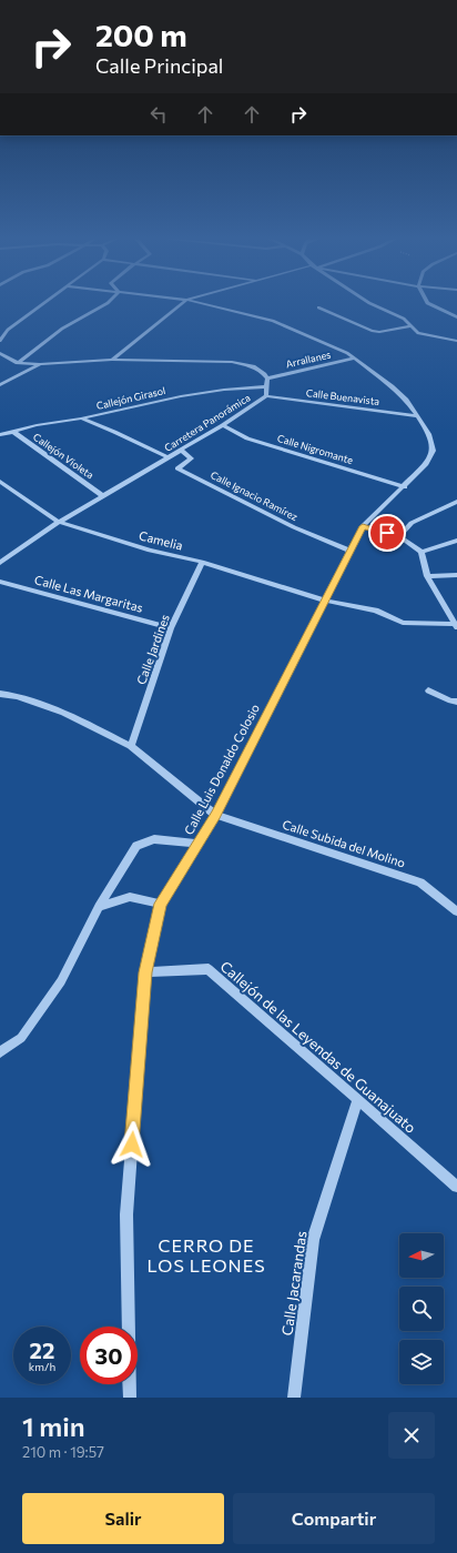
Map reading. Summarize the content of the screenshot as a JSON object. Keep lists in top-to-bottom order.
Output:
{
  "streets": {
    "street": [
      "Arrallanes",
      "Calle Buenavista",
      "Callejón Girasol",
      "Carretera Panorámica",
      "Calle Nigromante",
      "Callejón Violeta",
      "Calle Ignacio Ramírez",
      "Camelia",
      "Calle Las Margaritas",
      "Calle Jardines",
      "Calle Luis Donaldo Colosio",
      "Calle Subida del Molino",
      "Callejón de las Leyendas de Guanajuato",
      "Calle Jacarandas"
    ]
  },
  "crossings": [
    ["Arrallanes", "Carretera Panorámica"],
    ["Arrallanes", "Calle Luis Donaldo Colosio"],
    ["Calle Buenavista", "Carretera Panorámica"],
    ["Calle Buenavista", "Calle Luis Donaldo Colosio"],
    ["Callejón Girasol", "Carretera Panorámica"],
    ["Callejón Girasol", "Callejón Violeta"],
    ["Carretera Panorámica", "Calle Nigromante"],
    ["Carretera Panorámica", "Callejón Violeta"],
    ["Carretera Panorámica", "Calle Ignacio Ramírez"],
    ["Carretera Panorámica", "Camelia"],
    ["Calle Nigromante", "Calle Luis Donaldo Colosio"],
    ["Calle Ignacio Ramírez", "Calle Luis Donaldo Colosio"],
    ["Camelia", "Calle Jardines"],
    ["Camelia", "Calle Luis Donaldo Colosio"],
    ["Calle Las Margaritas", "Calle Jardines"],
    ["Calle Luis Donaldo Colosio", "Calle Subida del Molino"],
    ["Calle Luis Donaldo Colosio", "Callejón de las Leyendas de Guanajuato"],
    ["Callejón de las Leyendas de Guanajuato", "Calle Jacarandas"]
  ],
  "districts": ["CERRO DE LOS LEONES"],
  "north": "left",
  "page": {
    "turn": ["200 m", "Calle Principal"],
    "speed": "22 km/h",
    "limit": "30",
    "heading": ["1 min", "210 m · 19:57"],
    "buttons": ["Salir", "Compartir"]
  }
}
